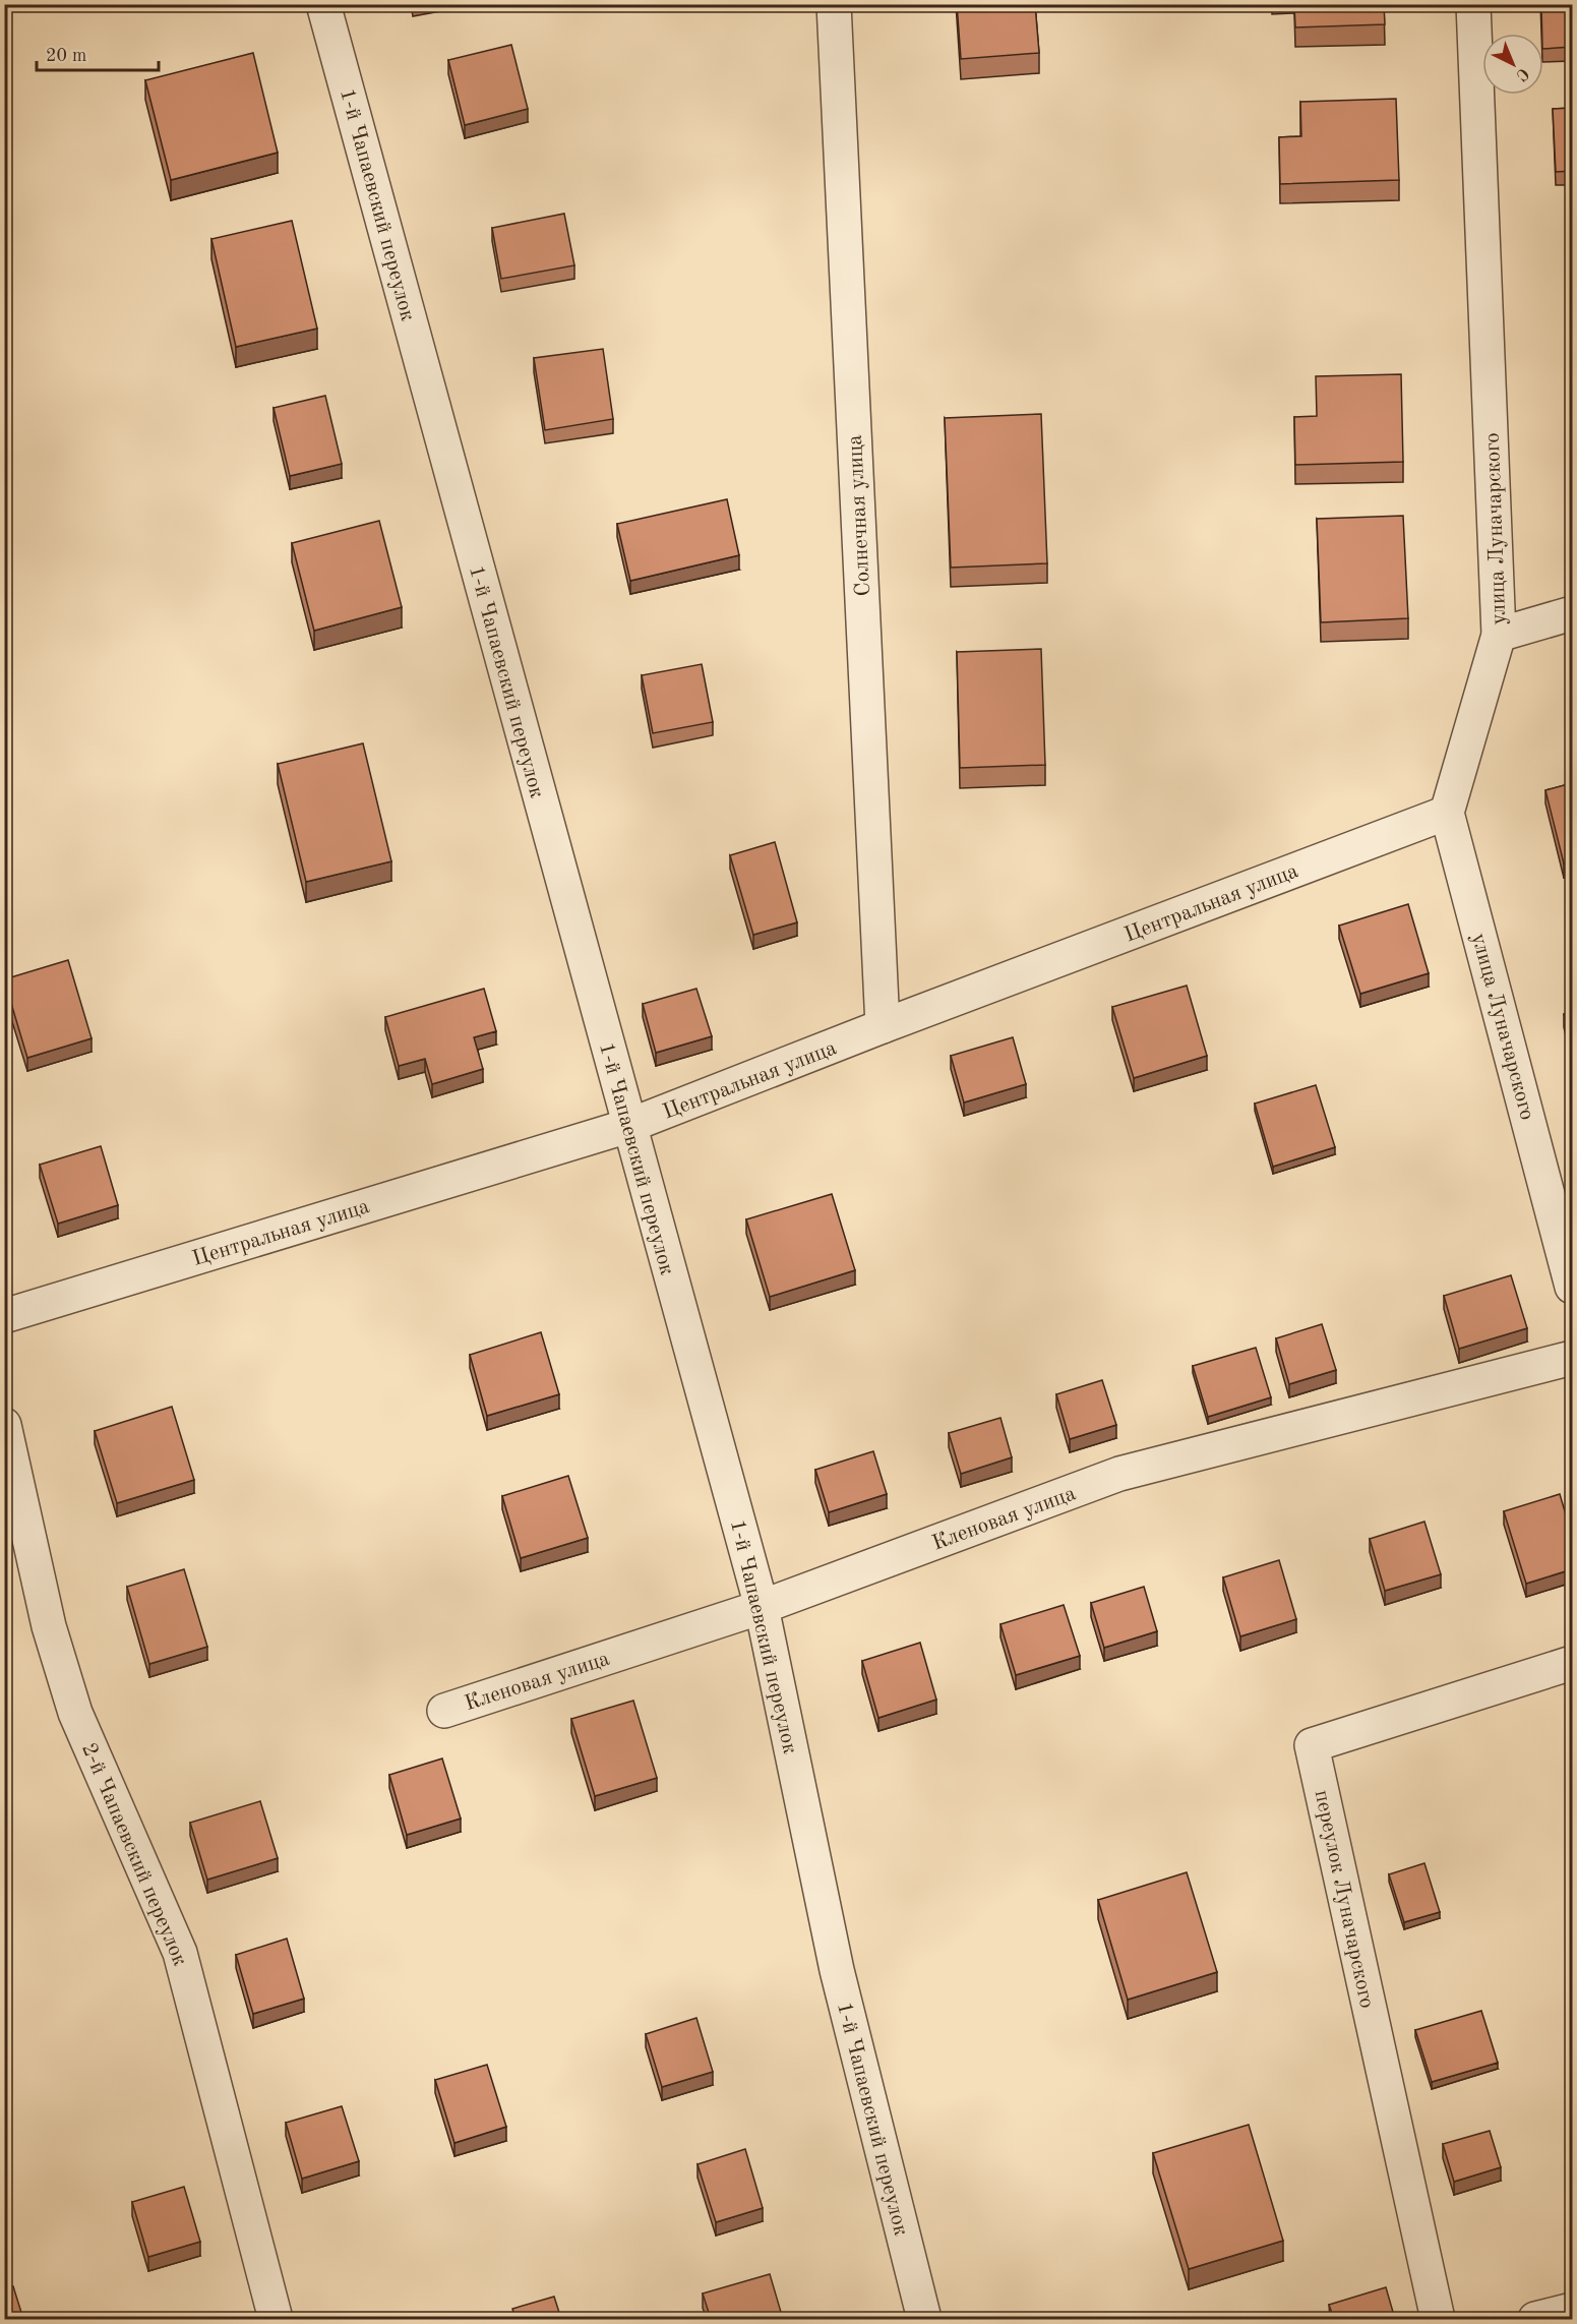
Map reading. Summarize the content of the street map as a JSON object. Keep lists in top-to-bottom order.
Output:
{
  "streets": {
    "street": [
      "1-й Чапаевский переулок",
      "Солнечная улица",
      "улица Луначарского",
      "Центральная улица",
      "Кленовая улица",
      "2-й Чапаевский переулок",
      "переулок Луначарского"
    ]
  },
  "crossings": [
    ["1-й Чапаевский переулок", "Центральная улица"],
    ["1-й Чапаевский переулок", "Кленовая улица"],
    ["Солнечная улица", "Центральная улица"],
    ["улица Луначарского", "Центральная улица"]
  ],
  "scale_bar": "20 m",
  "north": "bottom right"
}
